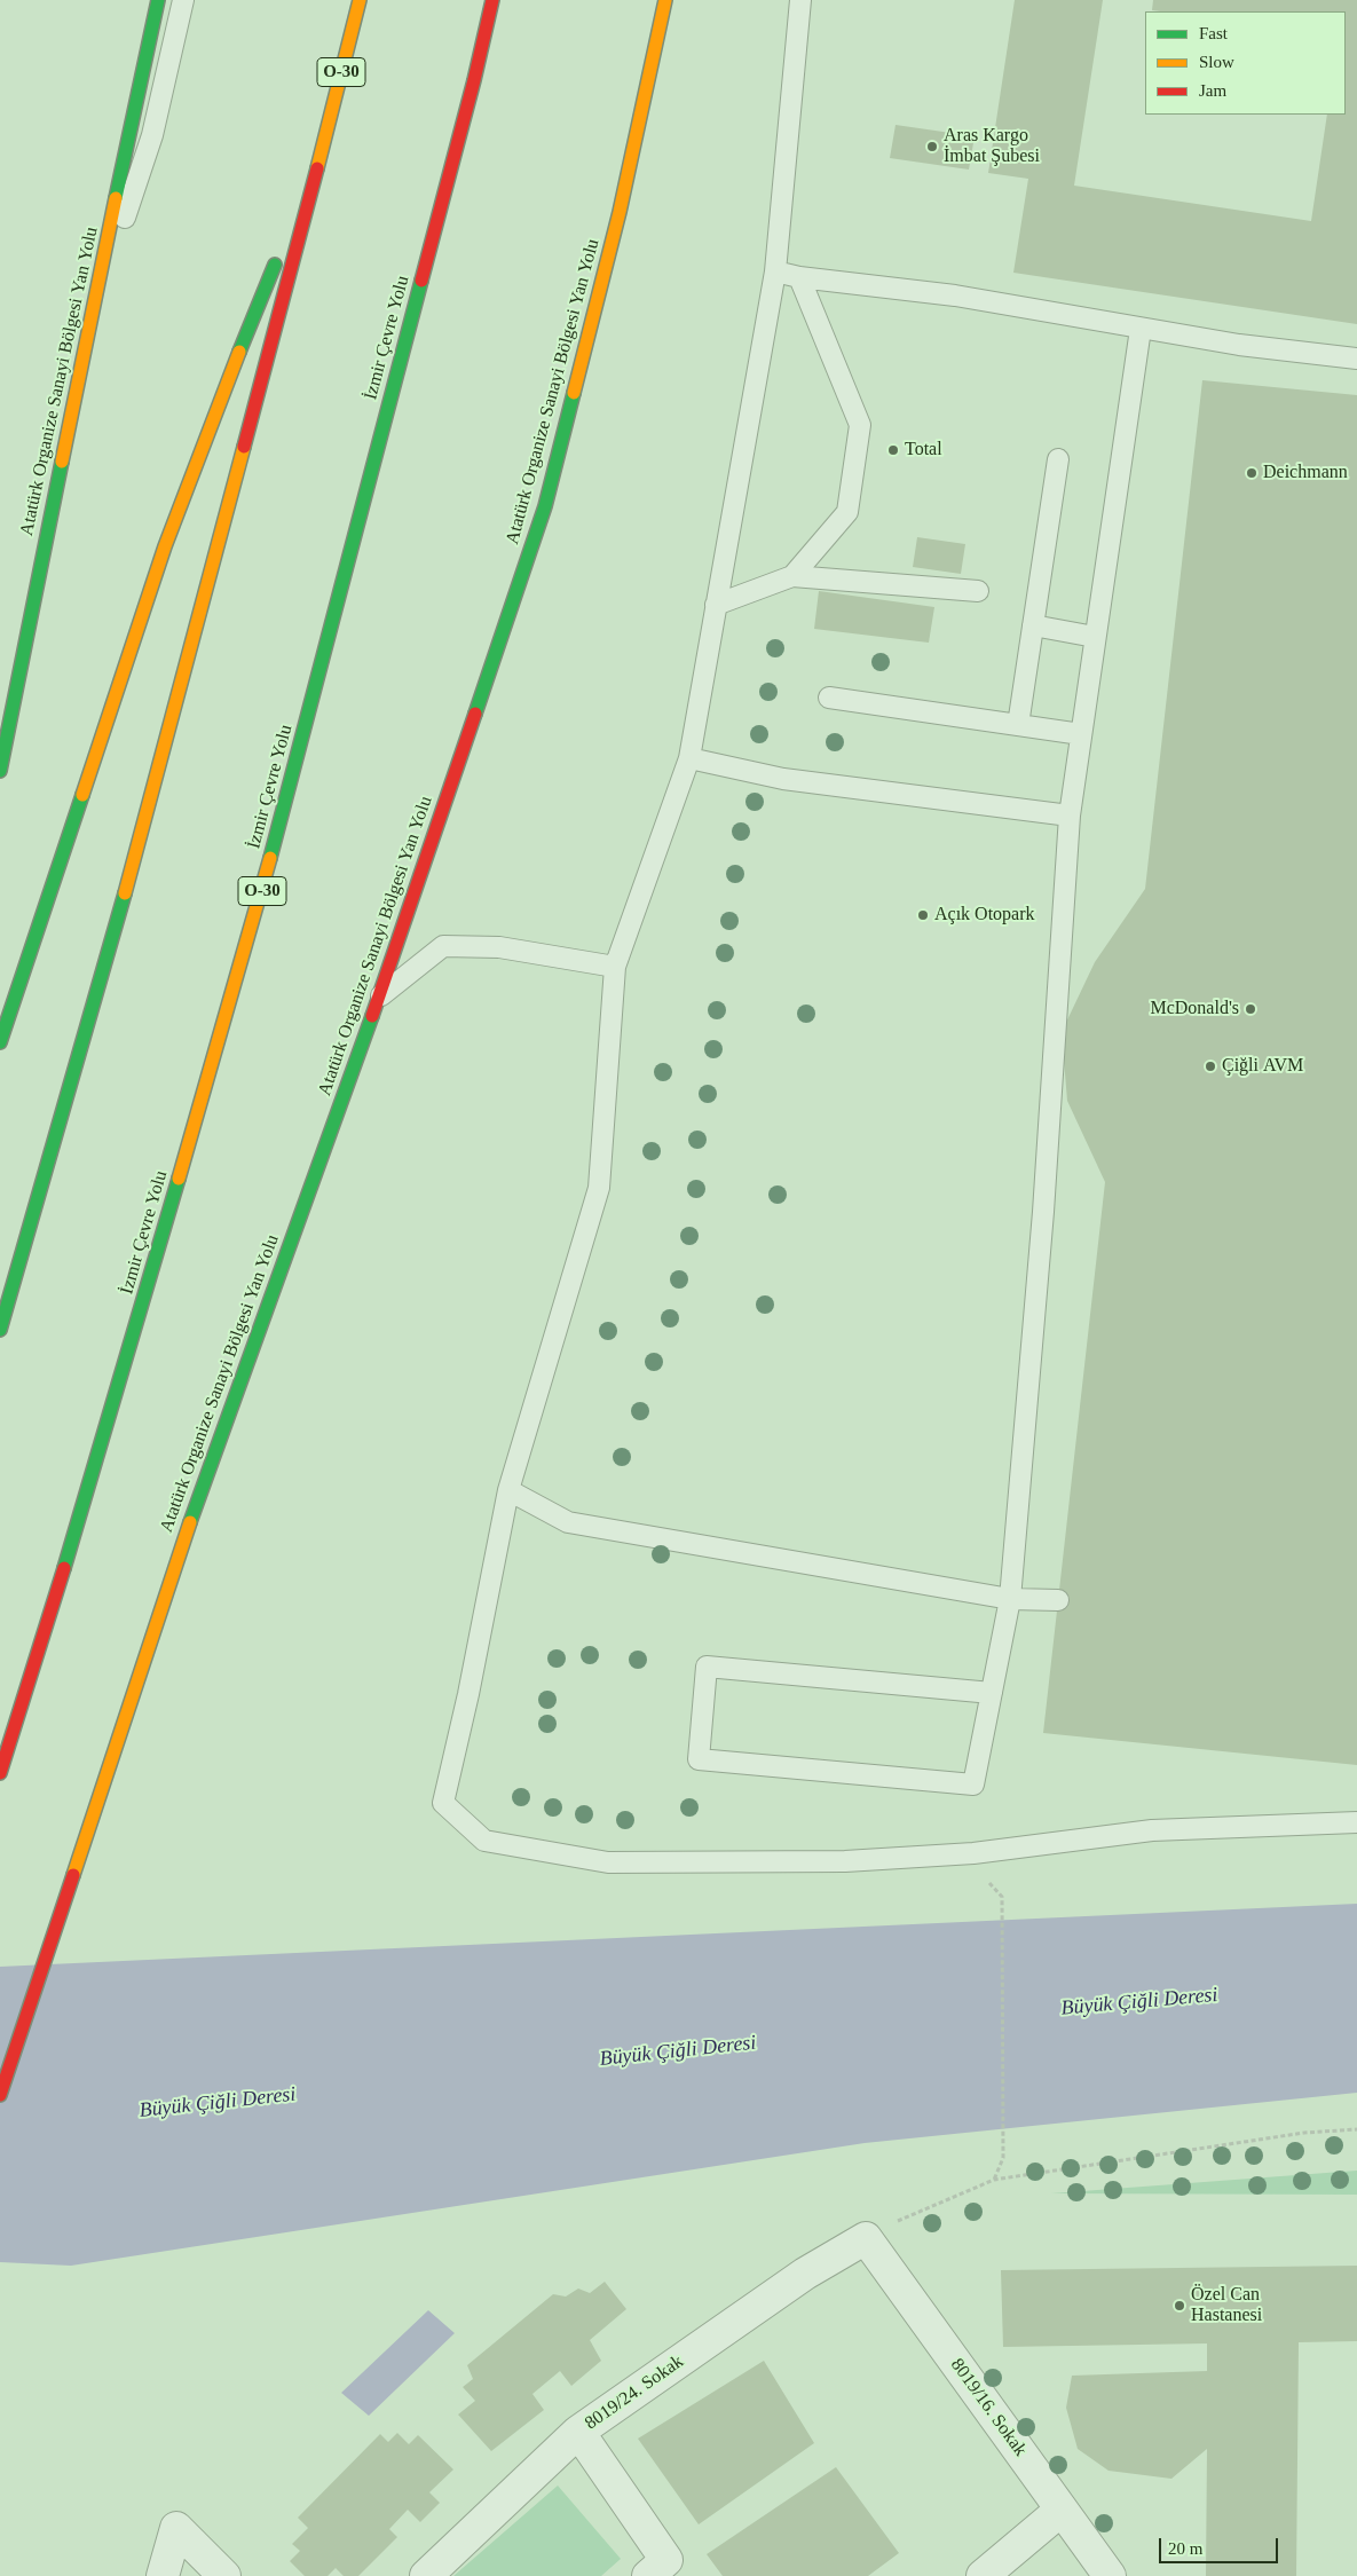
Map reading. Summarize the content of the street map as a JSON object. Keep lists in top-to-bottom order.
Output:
{
  "streets": {
    "main road": ["O-30", "İzmir Çevre Yolu", "Atatürk Organize Sanayi Bölgesi Yan Yolu"],
    "street": ["8019/24. Sokak", "8019/16. Sokak"]
  },
  "crossings": [
    ["8019/24. Sokak", "8019/16. Sokak"]
  ],
  "water": ["Büyük Çiğli Deresi"],
  "places": [
    "Aras Kargo İmbat Şubesi",
    "Total",
    "Deichmann",
    "Açık Otopark",
    "McDonald's",
    "Çiğli AVM",
    "Özel Can Hastanesi"
  ],
  "legend": ["Fast", "Slow", "Jam"],
  "scale_bar": "20 m"
}
